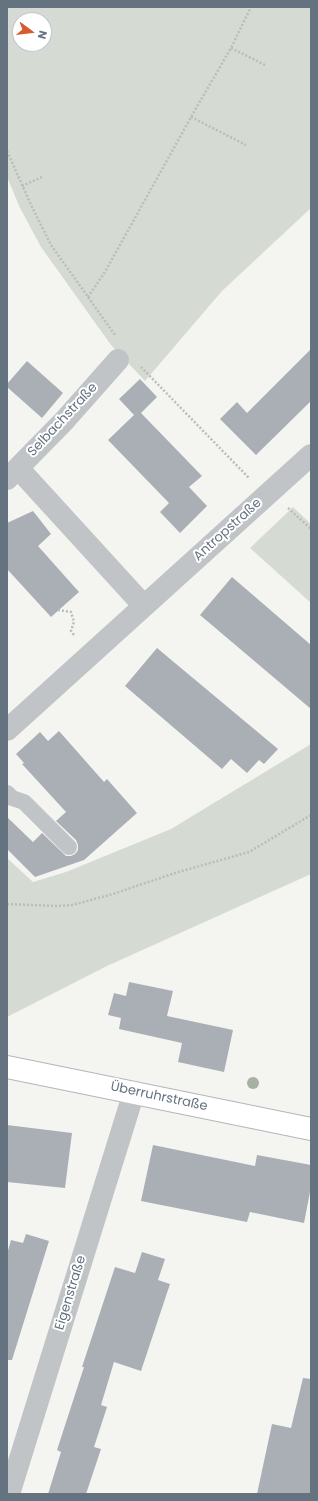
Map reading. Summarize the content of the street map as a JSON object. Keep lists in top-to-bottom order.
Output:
{
  "streets": {
    "main road": ["Überruhrstraße"],
    "street": ["Selbachstraße", "Antropstraße", "Eigenstraße"]
  },
  "crossings": [
    ["Überruhrstraße", "Eigenstraße"]
  ],
  "north": "right"
}
